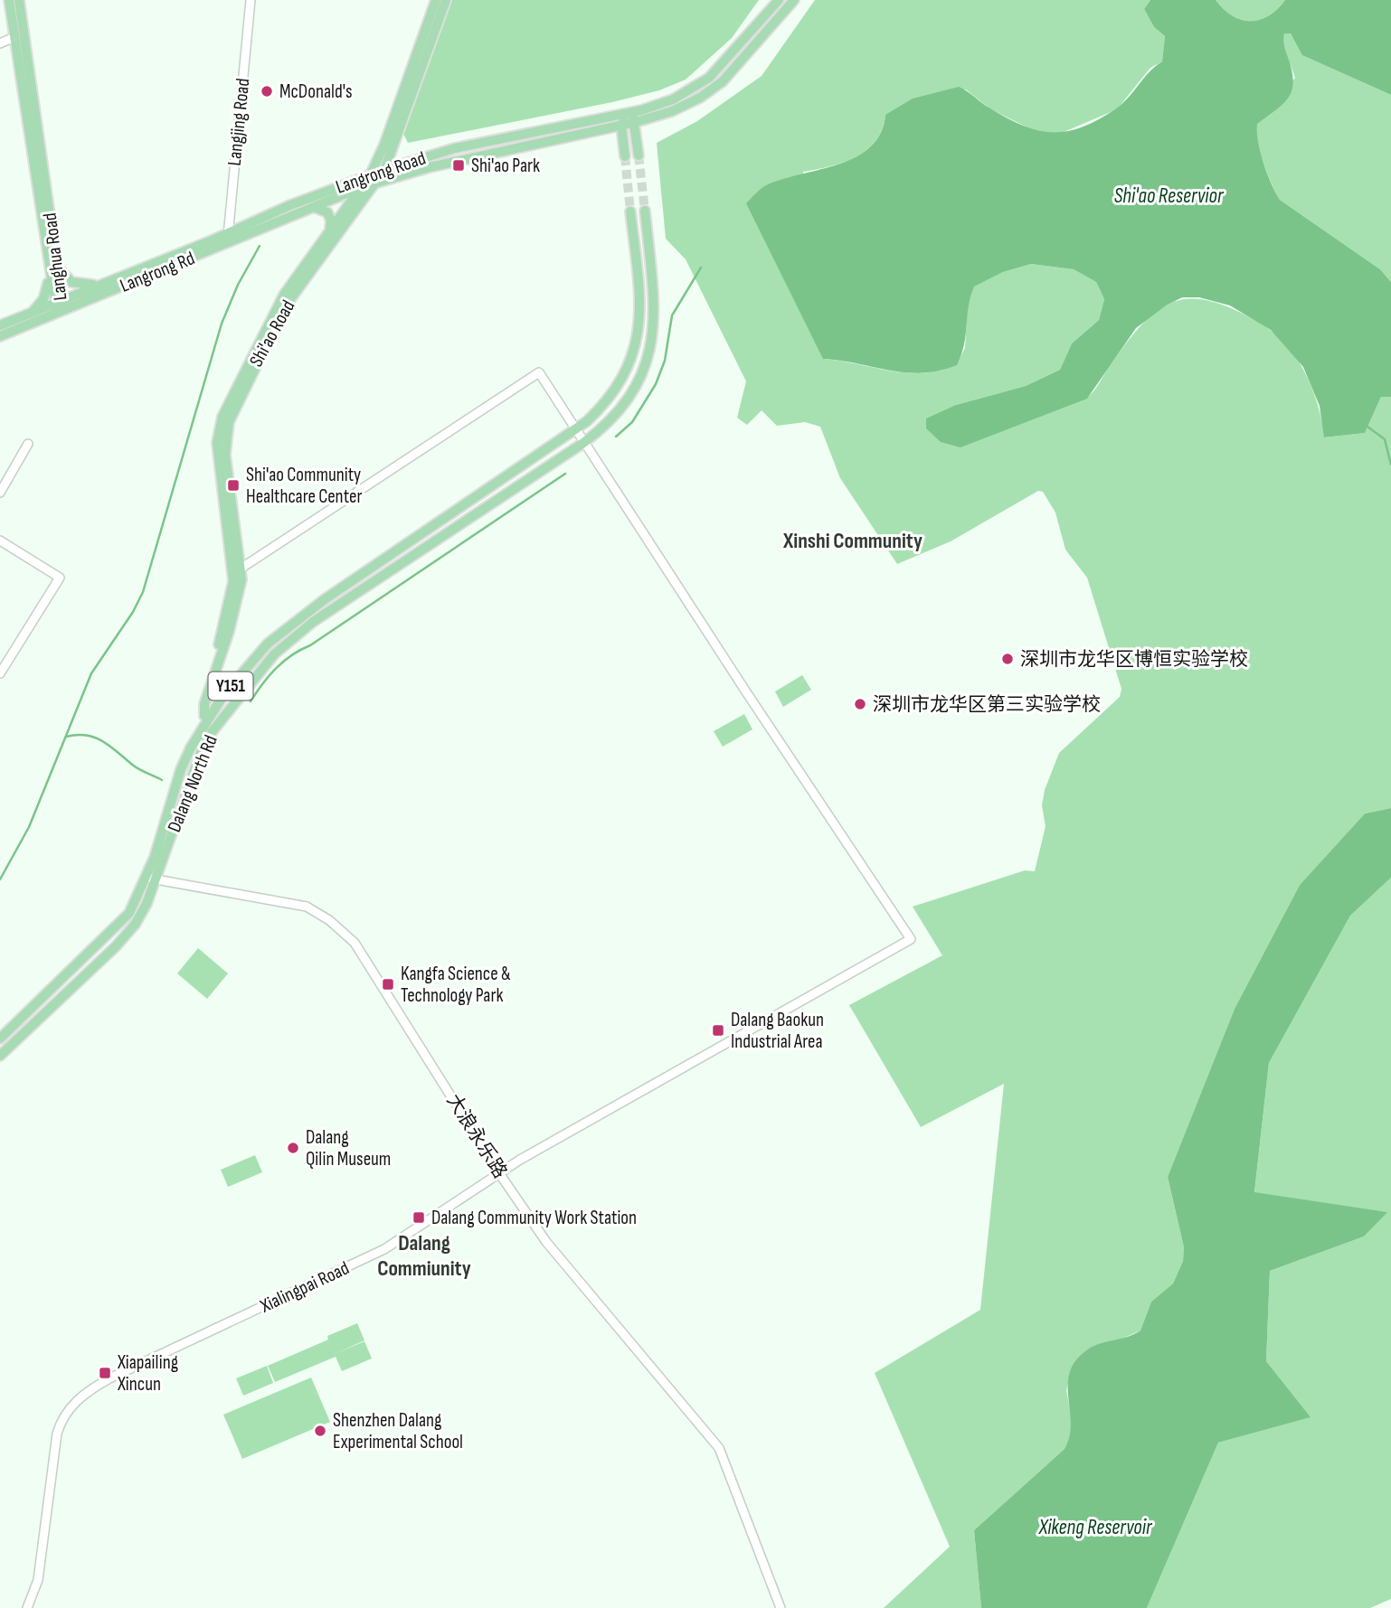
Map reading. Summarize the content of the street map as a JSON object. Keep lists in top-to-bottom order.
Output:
{
  "streets": {
    "main road": [
      "Langrong Road",
      "Langhua Road",
      "Langrong Rd",
      "Shi'ao Road",
      "Y151",
      "Dalang North Rd"
    ],
    "street": ["Langjing Road", "大浪永乐路", "Xialingpai Road"]
  },
  "crossings": [
    ["Langjing Road", "Langrong Road"],
    ["Langjing Road", "Langrong Rd"],
    ["Langrong Road", "Langhua Road"],
    ["Langrong Road", "Langrong Rd"],
    ["Langrong Road", "Shi'ao Road"],
    ["Langhua Road", "Langrong Rd"],
    ["Shi'ao Road", "Dalang North Rd"],
    ["Dalang North Rd", "大浪永乐路"],
    ["Dalang North Rd", "Xialingpai Road"],
    ["大浪永乐路", "Xialingpai Road"]
  ],
  "districts": ["Xinshi Community", "Dalang Commiunity"],
  "water": ["Shi'ao Reservior", "Xikeng Reservoir"],
  "places": {
    "other": [
      "McDonald's",
      "深圳市龙华区博恒实验学校",
      "深圳市龙华区第三实验学校",
      "Dalang Qilin Museum",
      "Shenzhen Dalang Experimental School"
    ],
    "transit": [
      "Shi'ao Park",
      "Shi'ao Community Healthcare Center",
      "Kangfa Science & Technology Park",
      "Dalang Baokun Industrial Area",
      "Dalang Community Work Station",
      "Xiapailing Xincun"
    ]
  }
}
